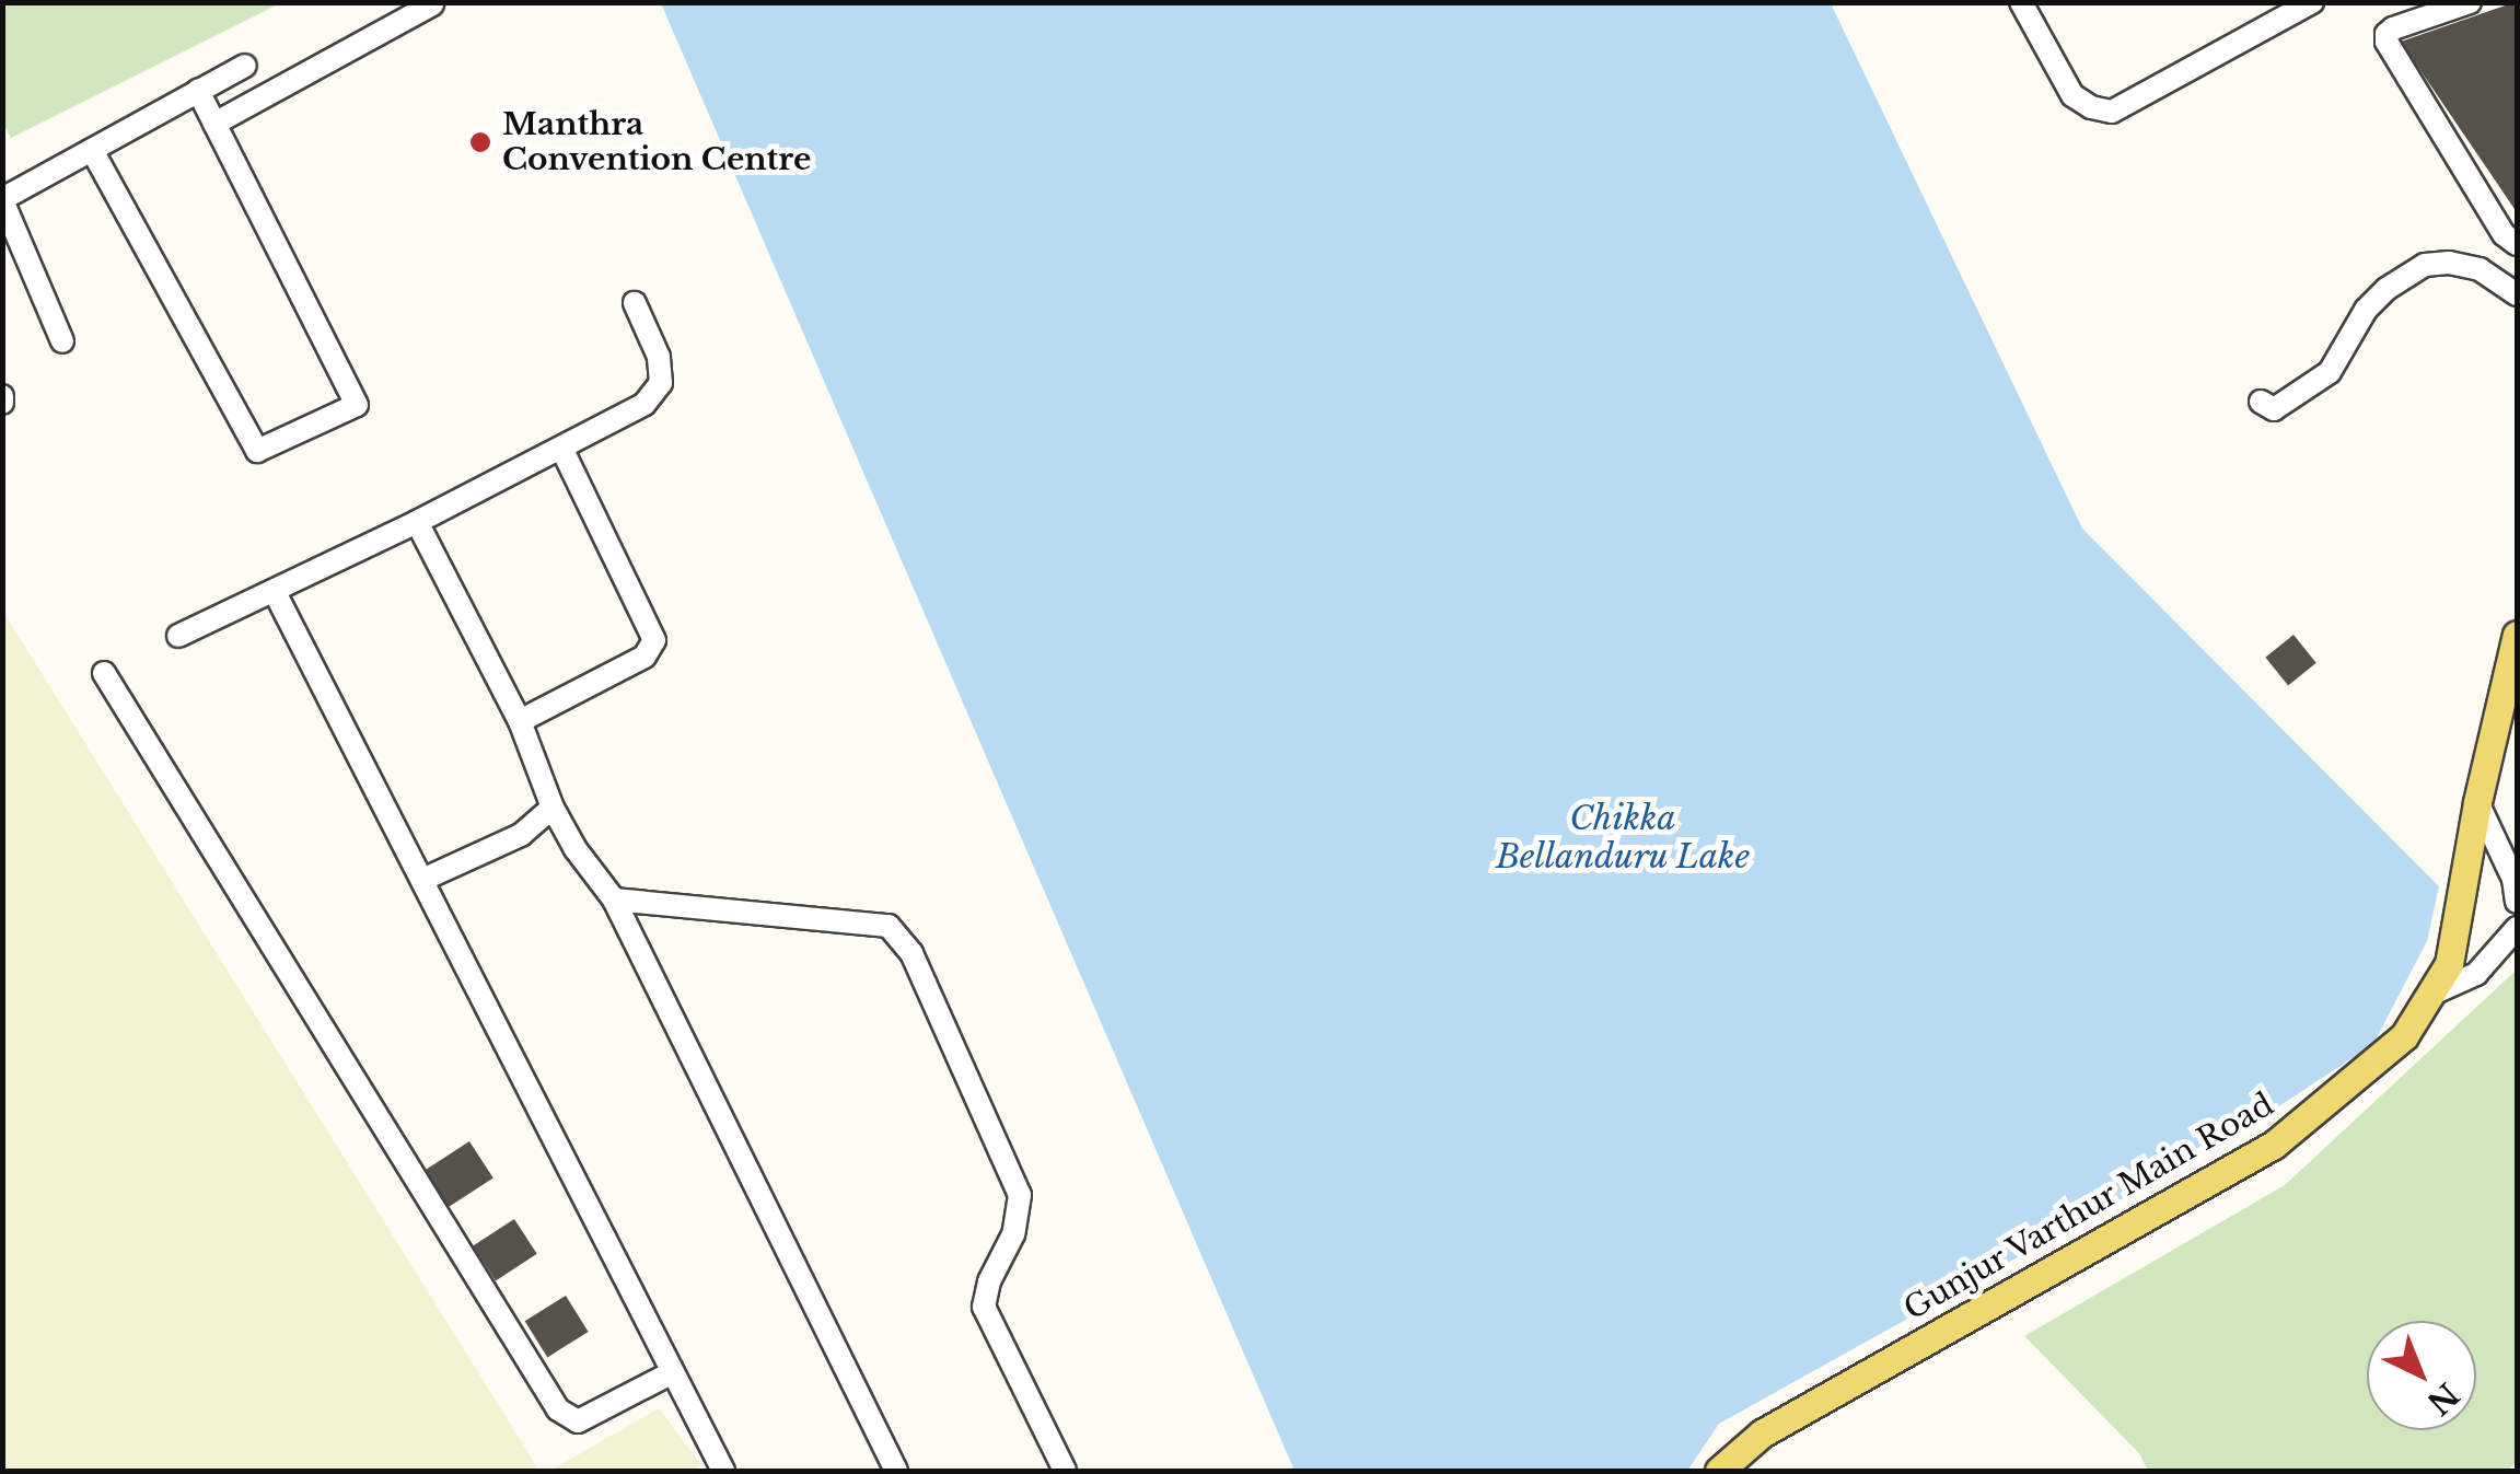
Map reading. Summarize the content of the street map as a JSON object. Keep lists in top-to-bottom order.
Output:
{
  "streets": {
    "main road": ["Gunjur Varthur Main Road"]
  },
  "water": ["Chikka Bellanduru Lake"],
  "places": ["Manthra Convention Centre"],
  "north": "bottom right"
}
